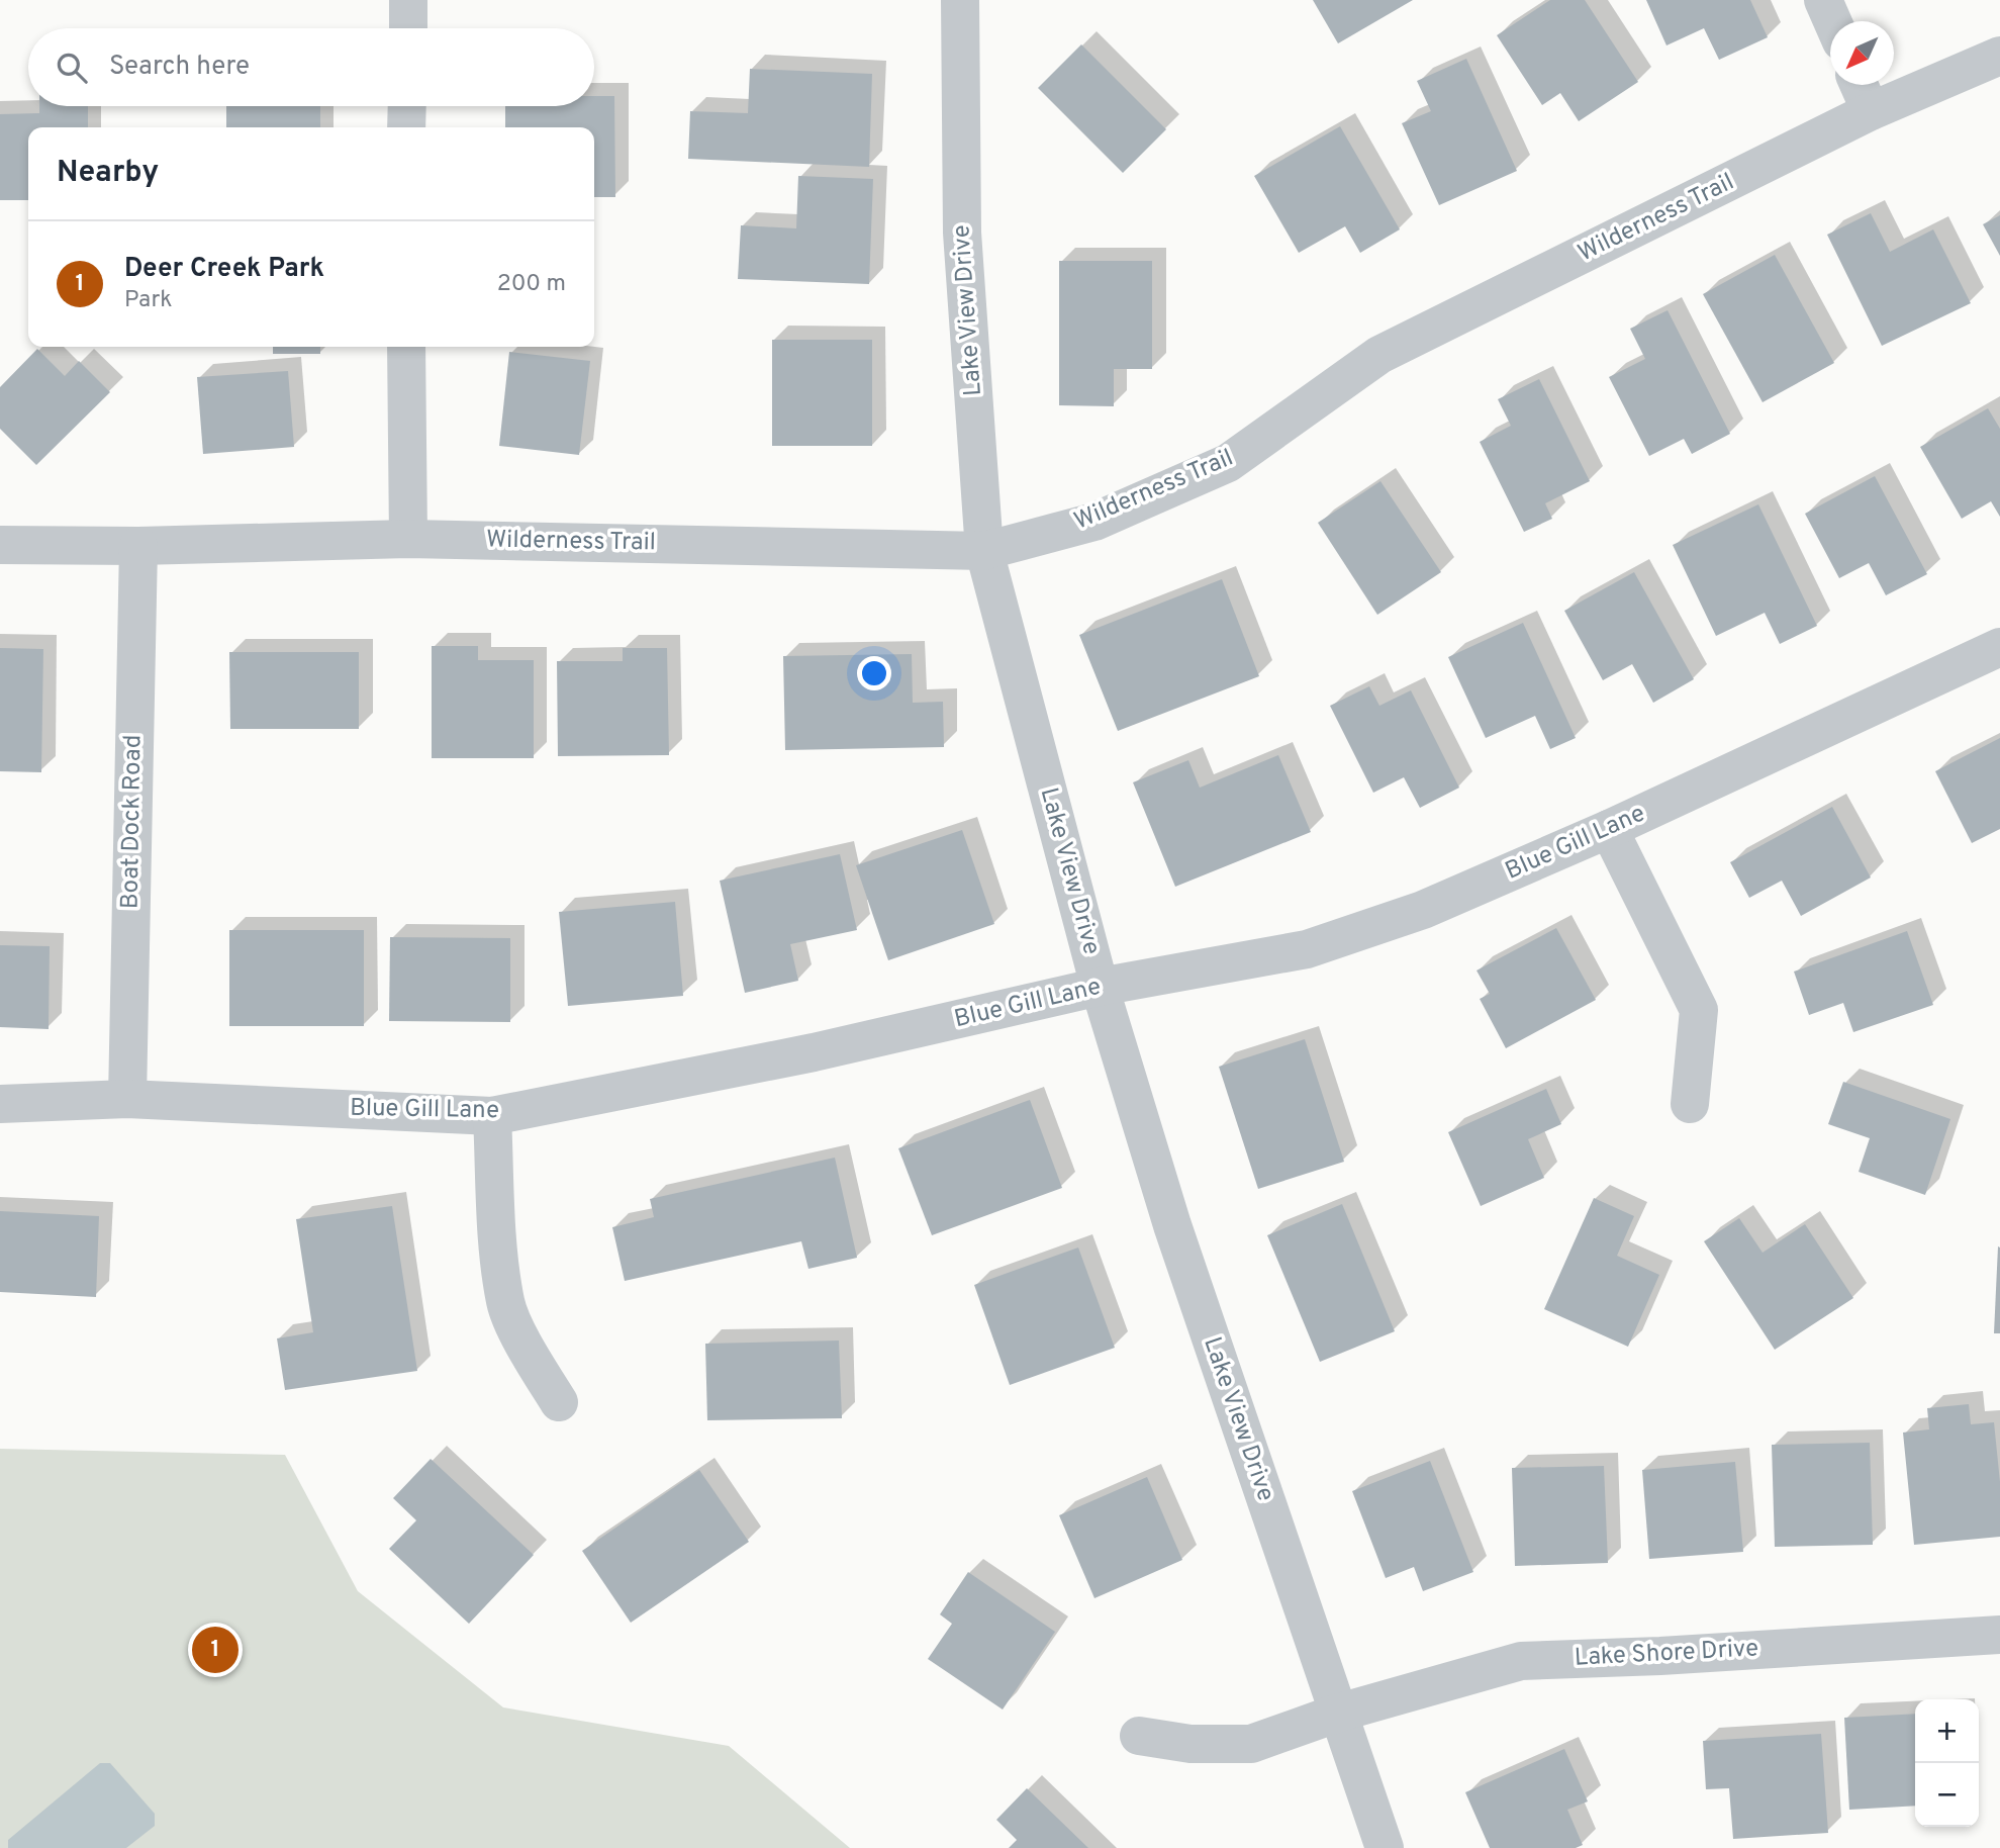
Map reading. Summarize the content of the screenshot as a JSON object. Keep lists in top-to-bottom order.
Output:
{
  "streets": {
    "street": [
      "Wilderness Trail",
      "Lake View Drive",
      "Boat Dock Road",
      "Blue Gill Lane",
      "Lake Shore Drive"
    ]
  },
  "crossings": [
    ["Wilderness Trail", "Lake View Drive"],
    ["Wilderness Trail", "Boat Dock Road"],
    ["Lake View Drive", "Blue Gill Lane"],
    ["Lake View Drive", "Lake Shore Drive"],
    ["Boat Dock Road", "Blue Gill Lane"]
  ],
  "north": "bottom left",
  "page": {
    "search": "Search here",
    "heading": "Nearby",
    "list": [
      {
        "mark": "1",
        "name": "Deer Creek Park",
        "note": "Park",
        "value": "200 m"
      }
    ],
    "pins": "1",
    "map_buttons": ["+", "−"]
  }
}
